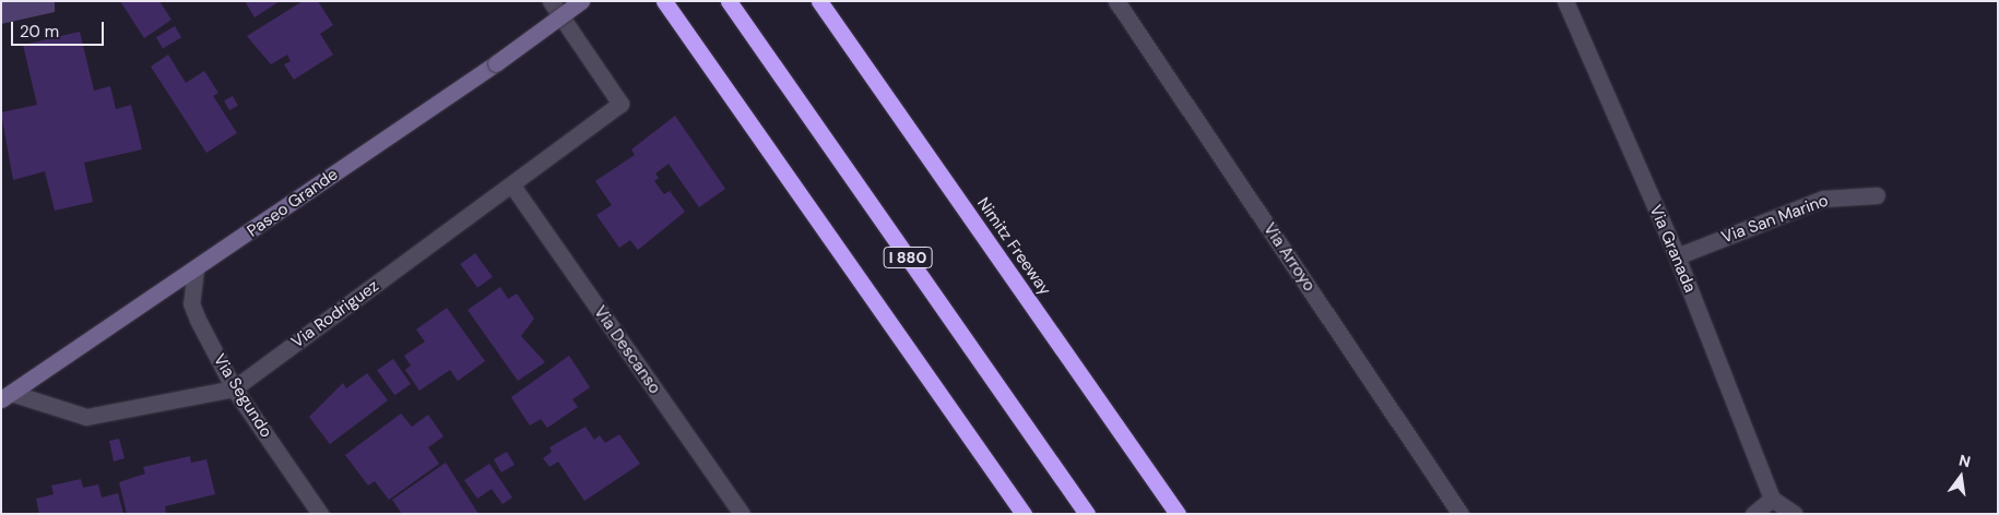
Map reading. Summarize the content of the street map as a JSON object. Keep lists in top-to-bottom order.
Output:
{
  "streets": {
    "highway": ["Nimitz Freeway", "I 880"],
    "street": [
      "Paseo Grande",
      "Via San Marino",
      "Via Granada",
      "Via Arroyo",
      "Via Rodriguez",
      "Via Descanso",
      "Via Segundo"
    ]
  },
  "crossings": [
    ["Paseo Grande", "Via Rodriguez"],
    ["Paseo Grande", "Via Segundo"],
    ["Via San Marino", "Via Granada"],
    ["Via Rodriguez", "Via Descanso"],
    ["Via Rodriguez", "Via Segundo"]
  ],
  "scale_bar": "20 m",
  "north": "top"
}
